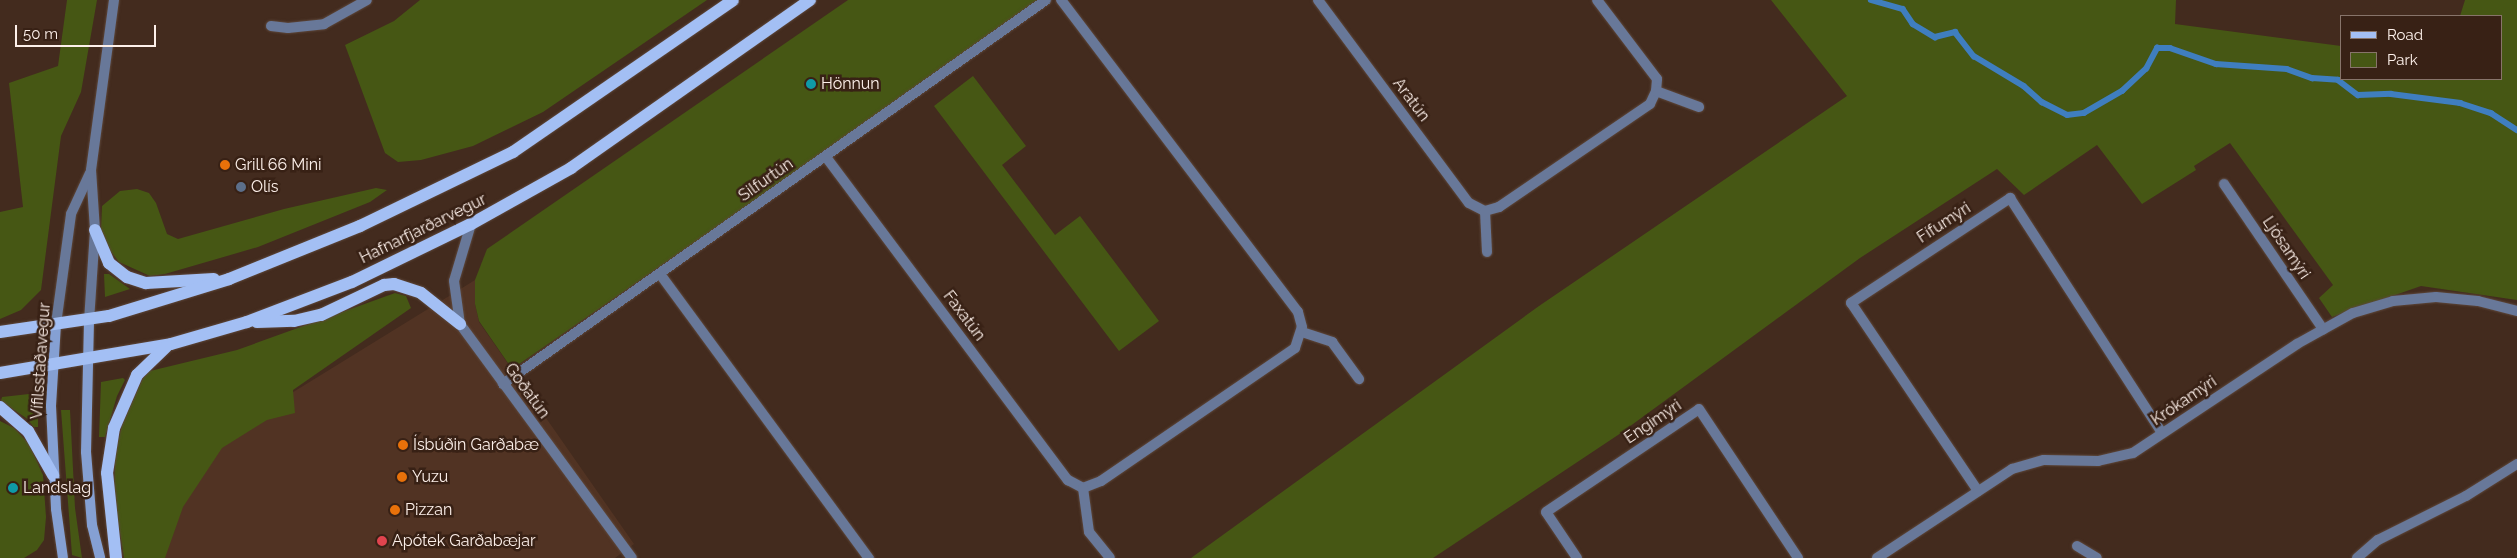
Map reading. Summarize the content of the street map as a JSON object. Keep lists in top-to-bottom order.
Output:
{
  "streets": {
    "main road": ["Hafnarfjarðarvegur", "Vífilsstaðavegur"],
    "street": [
      "Aratún",
      "Silfurtún",
      "Fífumýri",
      "Ljósamýri",
      "Faxatún",
      "Goðatún",
      "Krókamýri",
      "Engimýri"
    ]
  },
  "crossings": [
    ["Silfurtún", "Faxatún"],
    ["Silfurtún", "Goðatún"],
    ["Fífumýri", "Krókamýri"],
    ["Hafnarfjarðarvegur", "Vífilsstaðavegur"],
    ["Hafnarfjarðarvegur", "Goðatún"],
    ["Ljósamýri", "Krókamýri"]
  ],
  "places": [
    "Hönnun",
    "Grill 66 Mini",
    "Olís",
    "Ísbúðin Garðabæ",
    "Yuzu",
    "Landslag",
    "Pizzan",
    "Apótek Garðabæjar"
  ],
  "legend": ["Road", "Park"],
  "scale_bar": "50 m"
}
